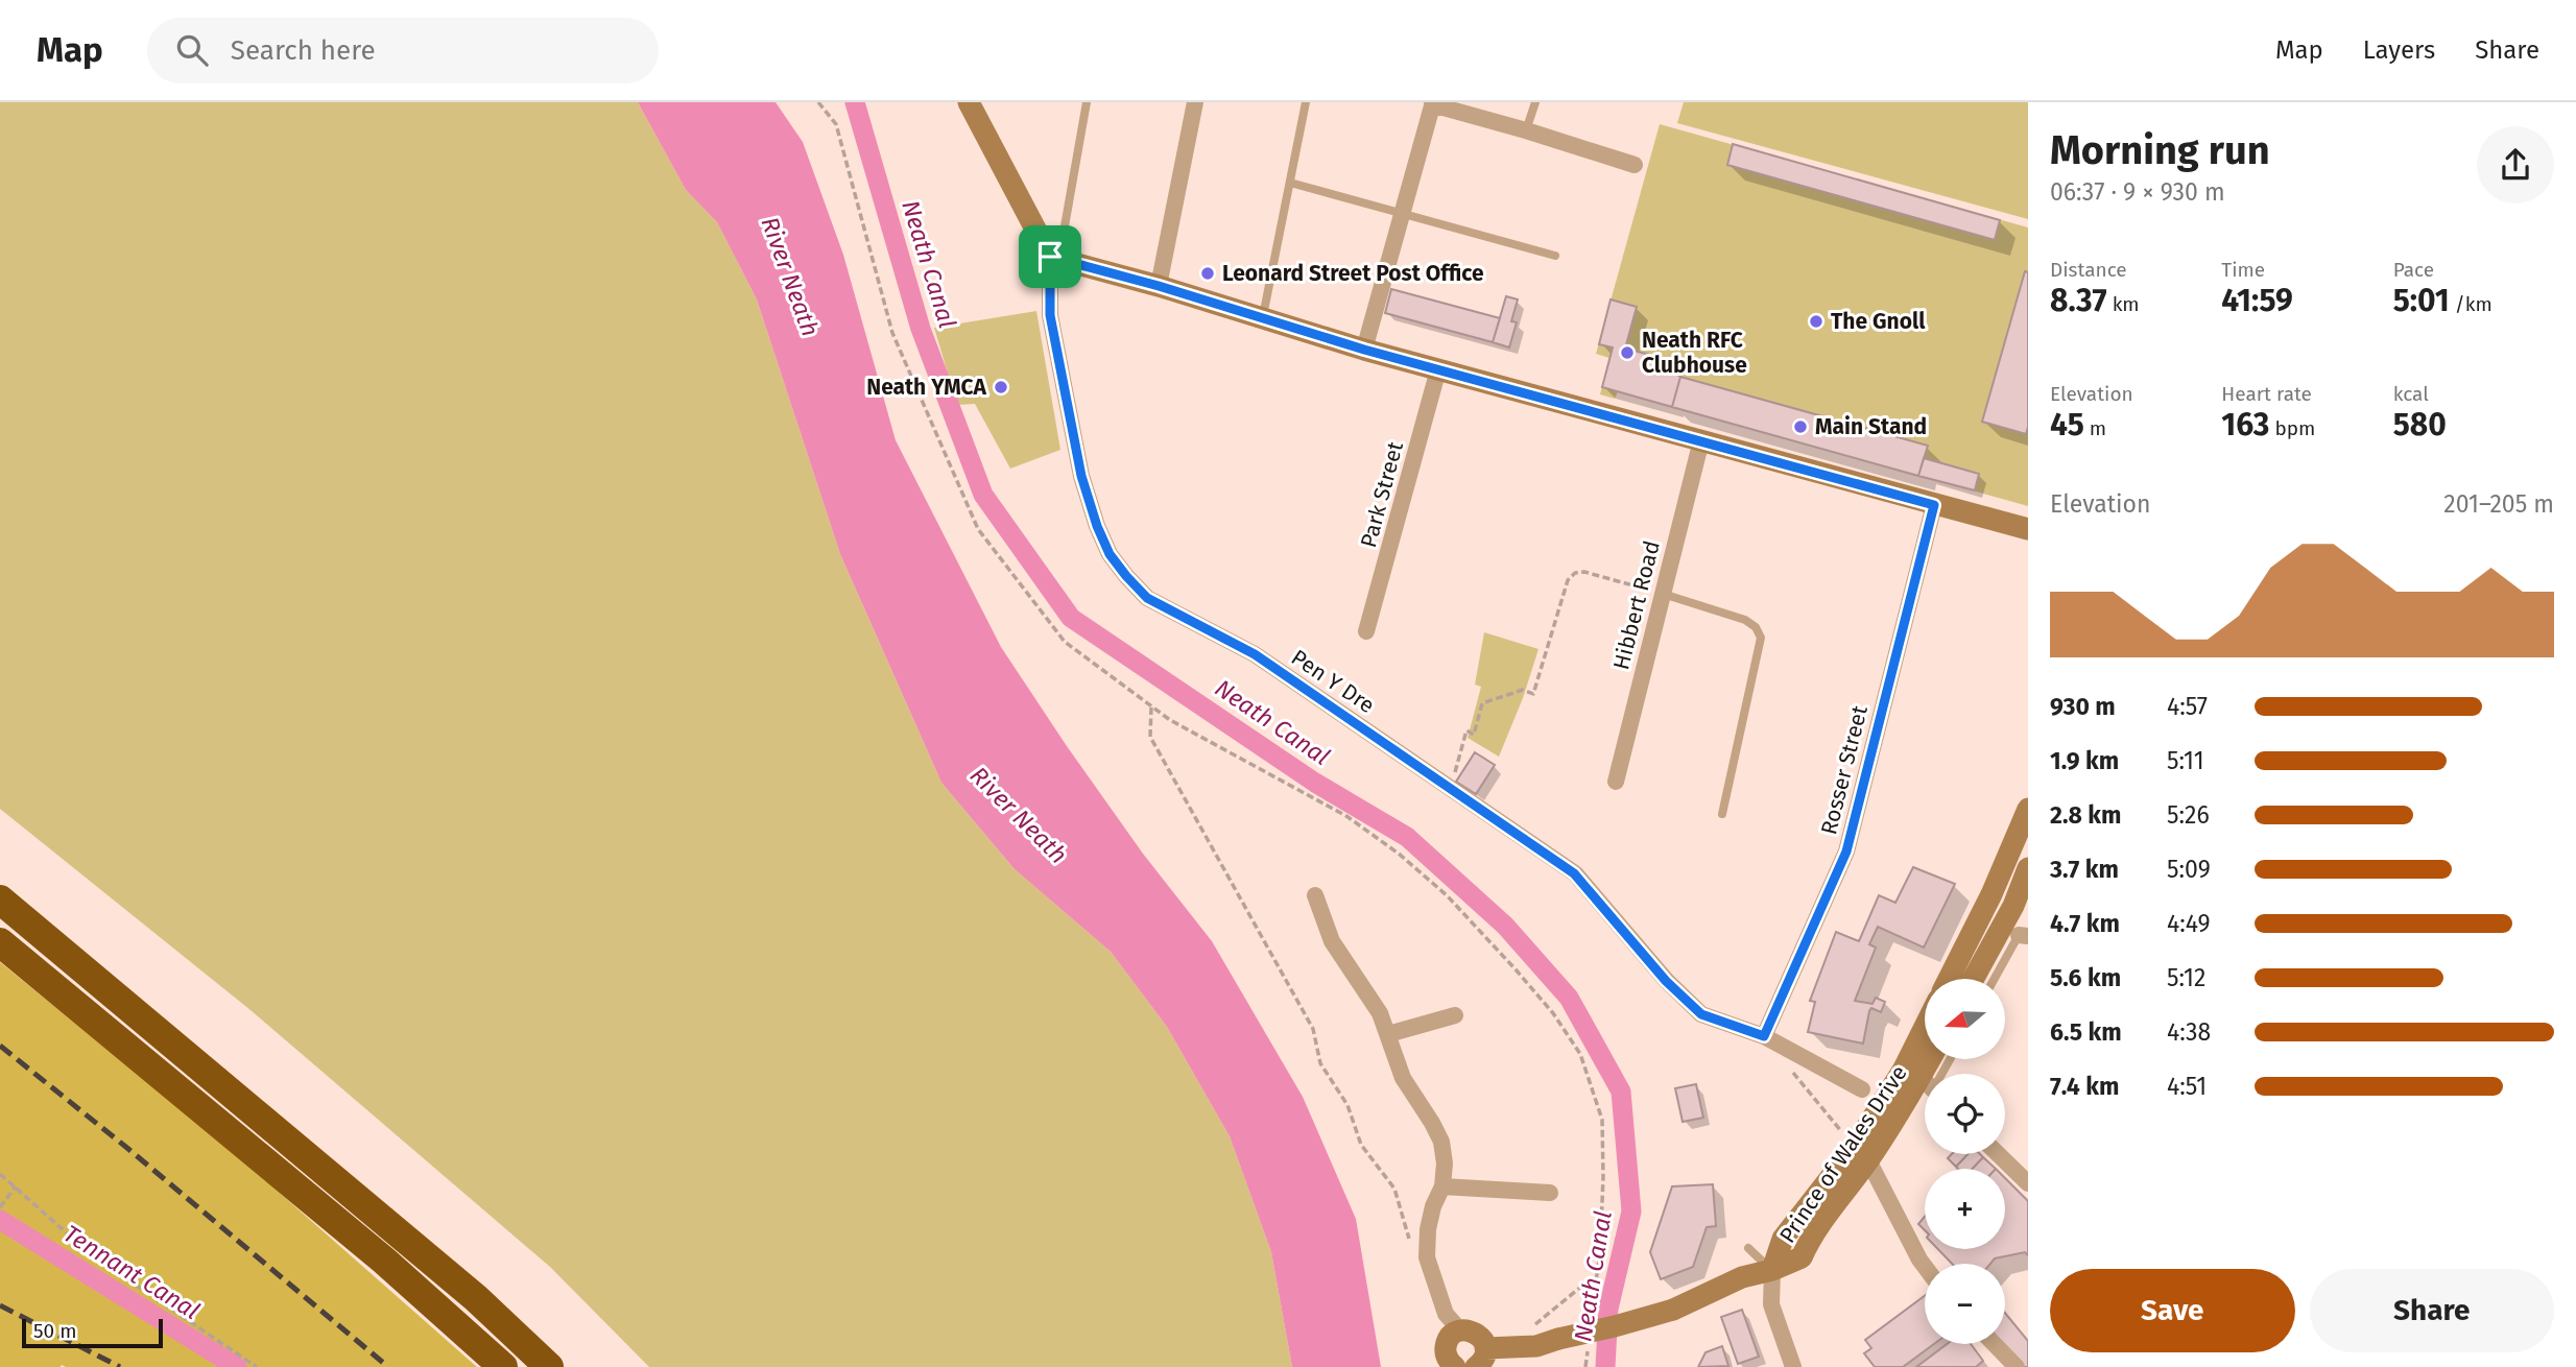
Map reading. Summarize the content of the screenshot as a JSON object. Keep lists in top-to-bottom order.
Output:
{
  "streets": {
    "main road": ["Prince of Wales Drive"],
    "street": [
      "Park Street",
      "Hibbert Road",
      "Pen Y Dre",
      "Rosser Street"
    ]
  },
  "crossings": [
    ["Pen Y Dre", "Rosser Street"]
  ],
  "water": ["Neath Canal", "River Neath", "Tennant Canal"],
  "places": [
    "Leonard Street Post Office",
    "The Gnoll",
    "Neath RFC Clubhouse",
    "Neath YMCA",
    "Main Stand"
  ],
  "scale_bar": "50 m",
  "north": "left",
  "page": {
    "header": "Map",
    "search": "Search here",
    "nav": ["Map", "Layers", "Share"],
    "heading": ["Morning run", "06:37 · 9 × 930 m"],
    "stats": [
      ["Distance", "8.37 km"],
      ["Time", "41:59"],
      ["Pace", "5:01 /km"],
      ["Elevation", "45 m"],
      ["Heart rate", "163 bpm"],
      ["kcal", "580"]
    ],
    "chart": ["Elevation", "201–205 m"],
    "list": [
      {
        "name": "930 m",
        "note": "4:57"
      },
      {
        "name": "1.9 km",
        "note": "5:11"
      },
      {
        "name": "2.8 km",
        "note": "5:26"
      },
      {
        "name": "3.7 km",
        "note": "5:09"
      },
      {
        "name": "4.7 km",
        "note": "4:49"
      },
      {
        "name": "5.6 km",
        "note": "5:12"
      },
      {
        "name": "6.5 km",
        "note": "4:38"
      },
      {
        "name": "7.4 km",
        "note": "4:51"
      }
    ],
    "map_buttons": ["+", "−"],
    "buttons": ["Save", "Share"],
    "scale": "50 m"
  }
}
